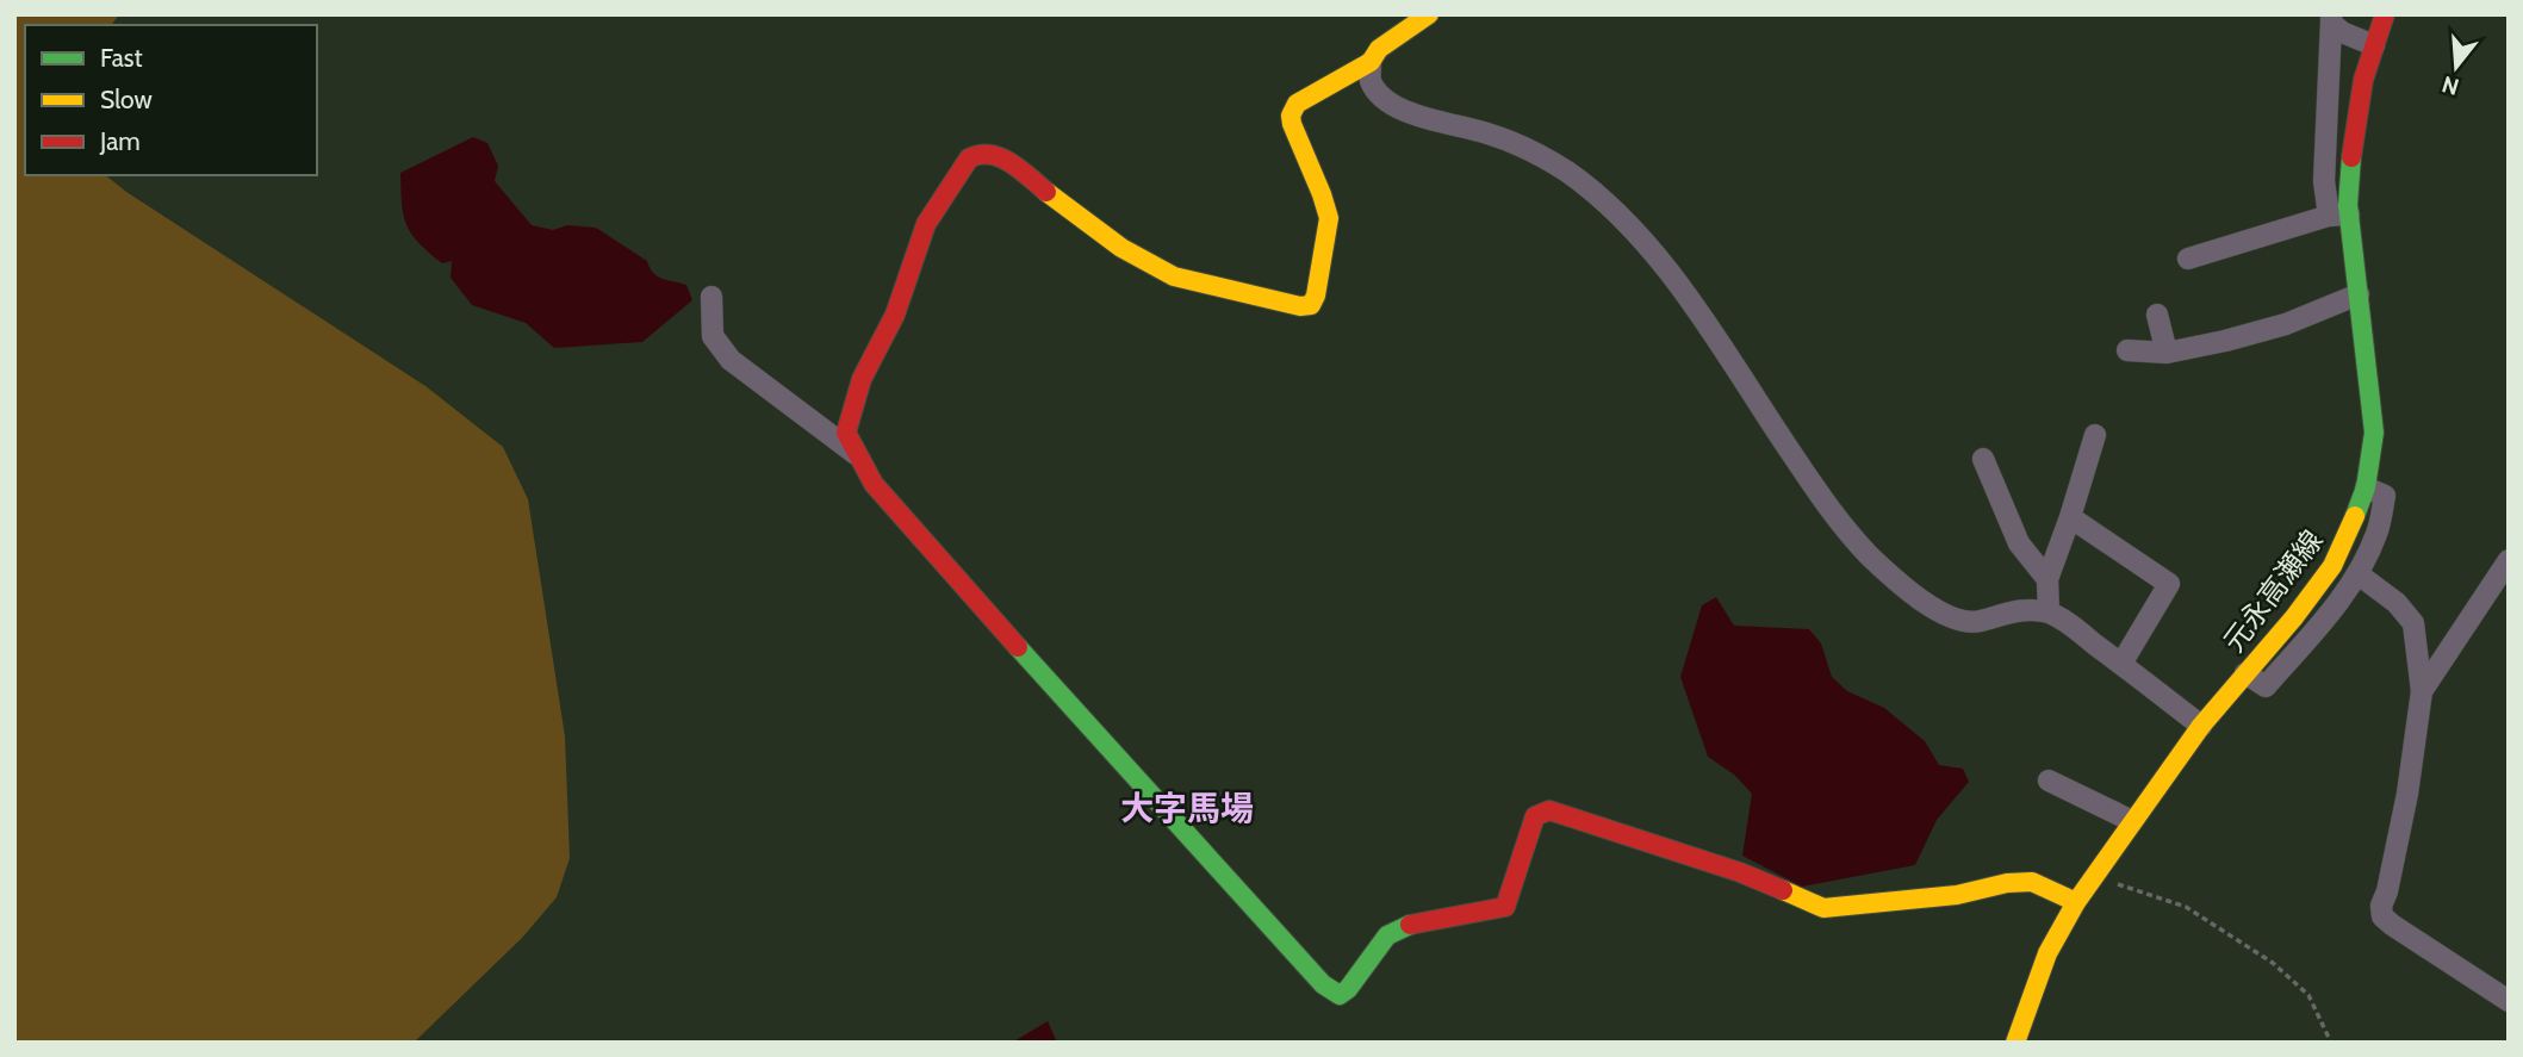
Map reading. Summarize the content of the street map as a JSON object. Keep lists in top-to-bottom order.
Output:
{
  "streets": {
    "street": ["元永高瀬線"]
  },
  "districts": ["大字馬場"],
  "legend": ["Fast", "Slow", "Jam"],
  "north": "bottom"
}
